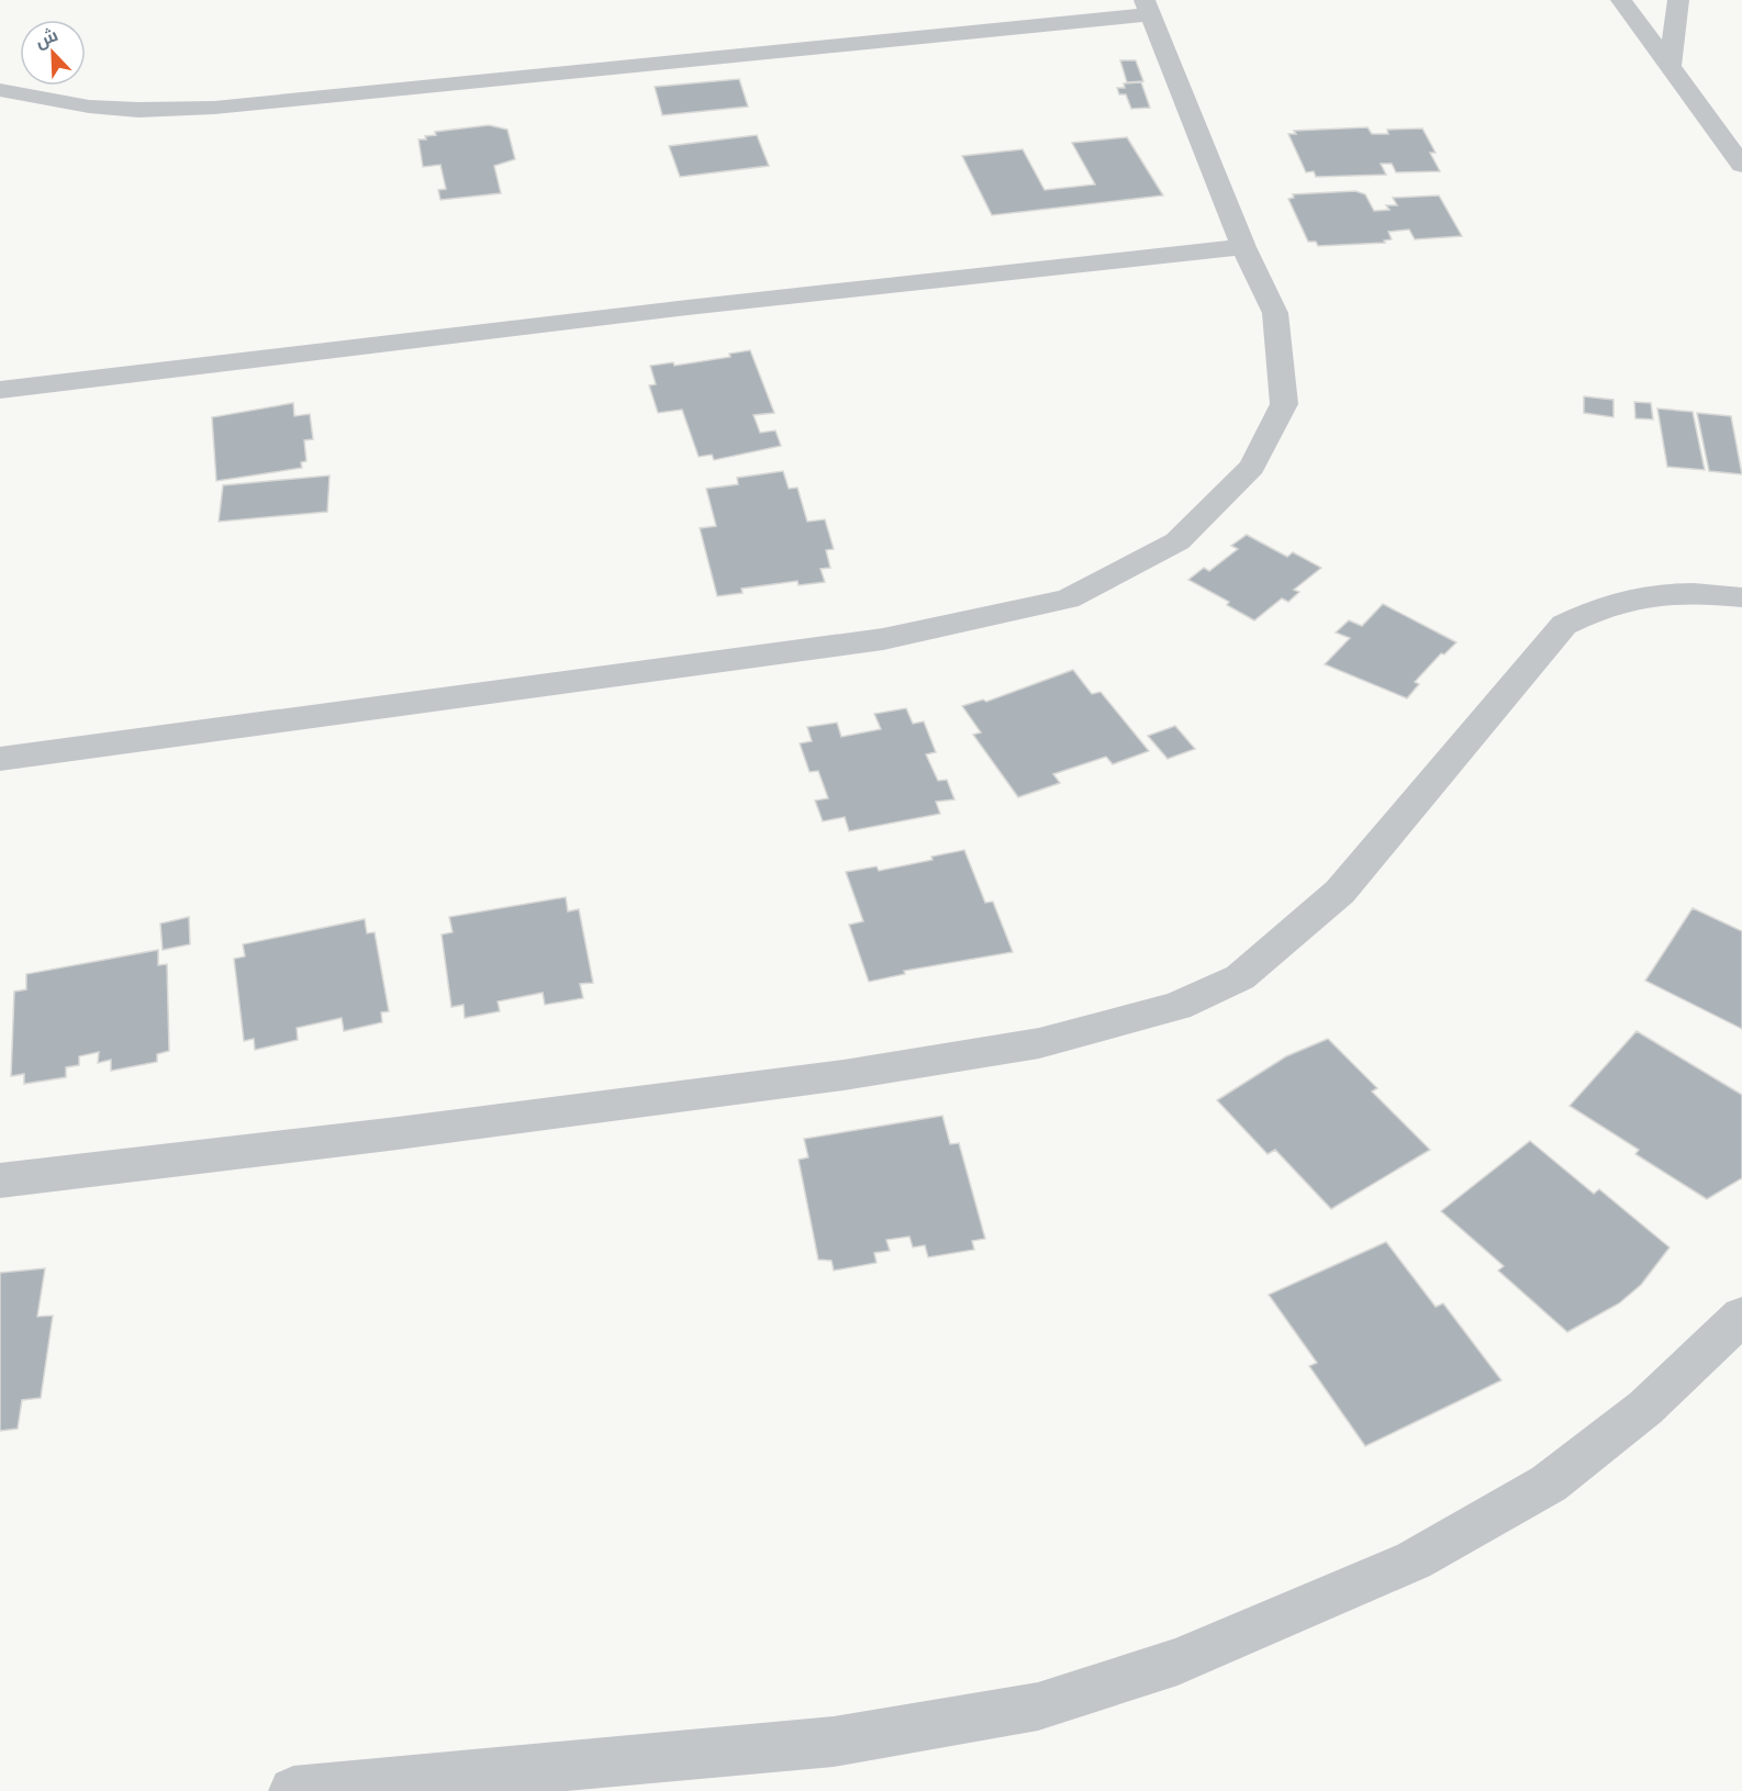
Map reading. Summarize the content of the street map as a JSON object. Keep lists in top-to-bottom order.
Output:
{
  "north": "top left"
}
